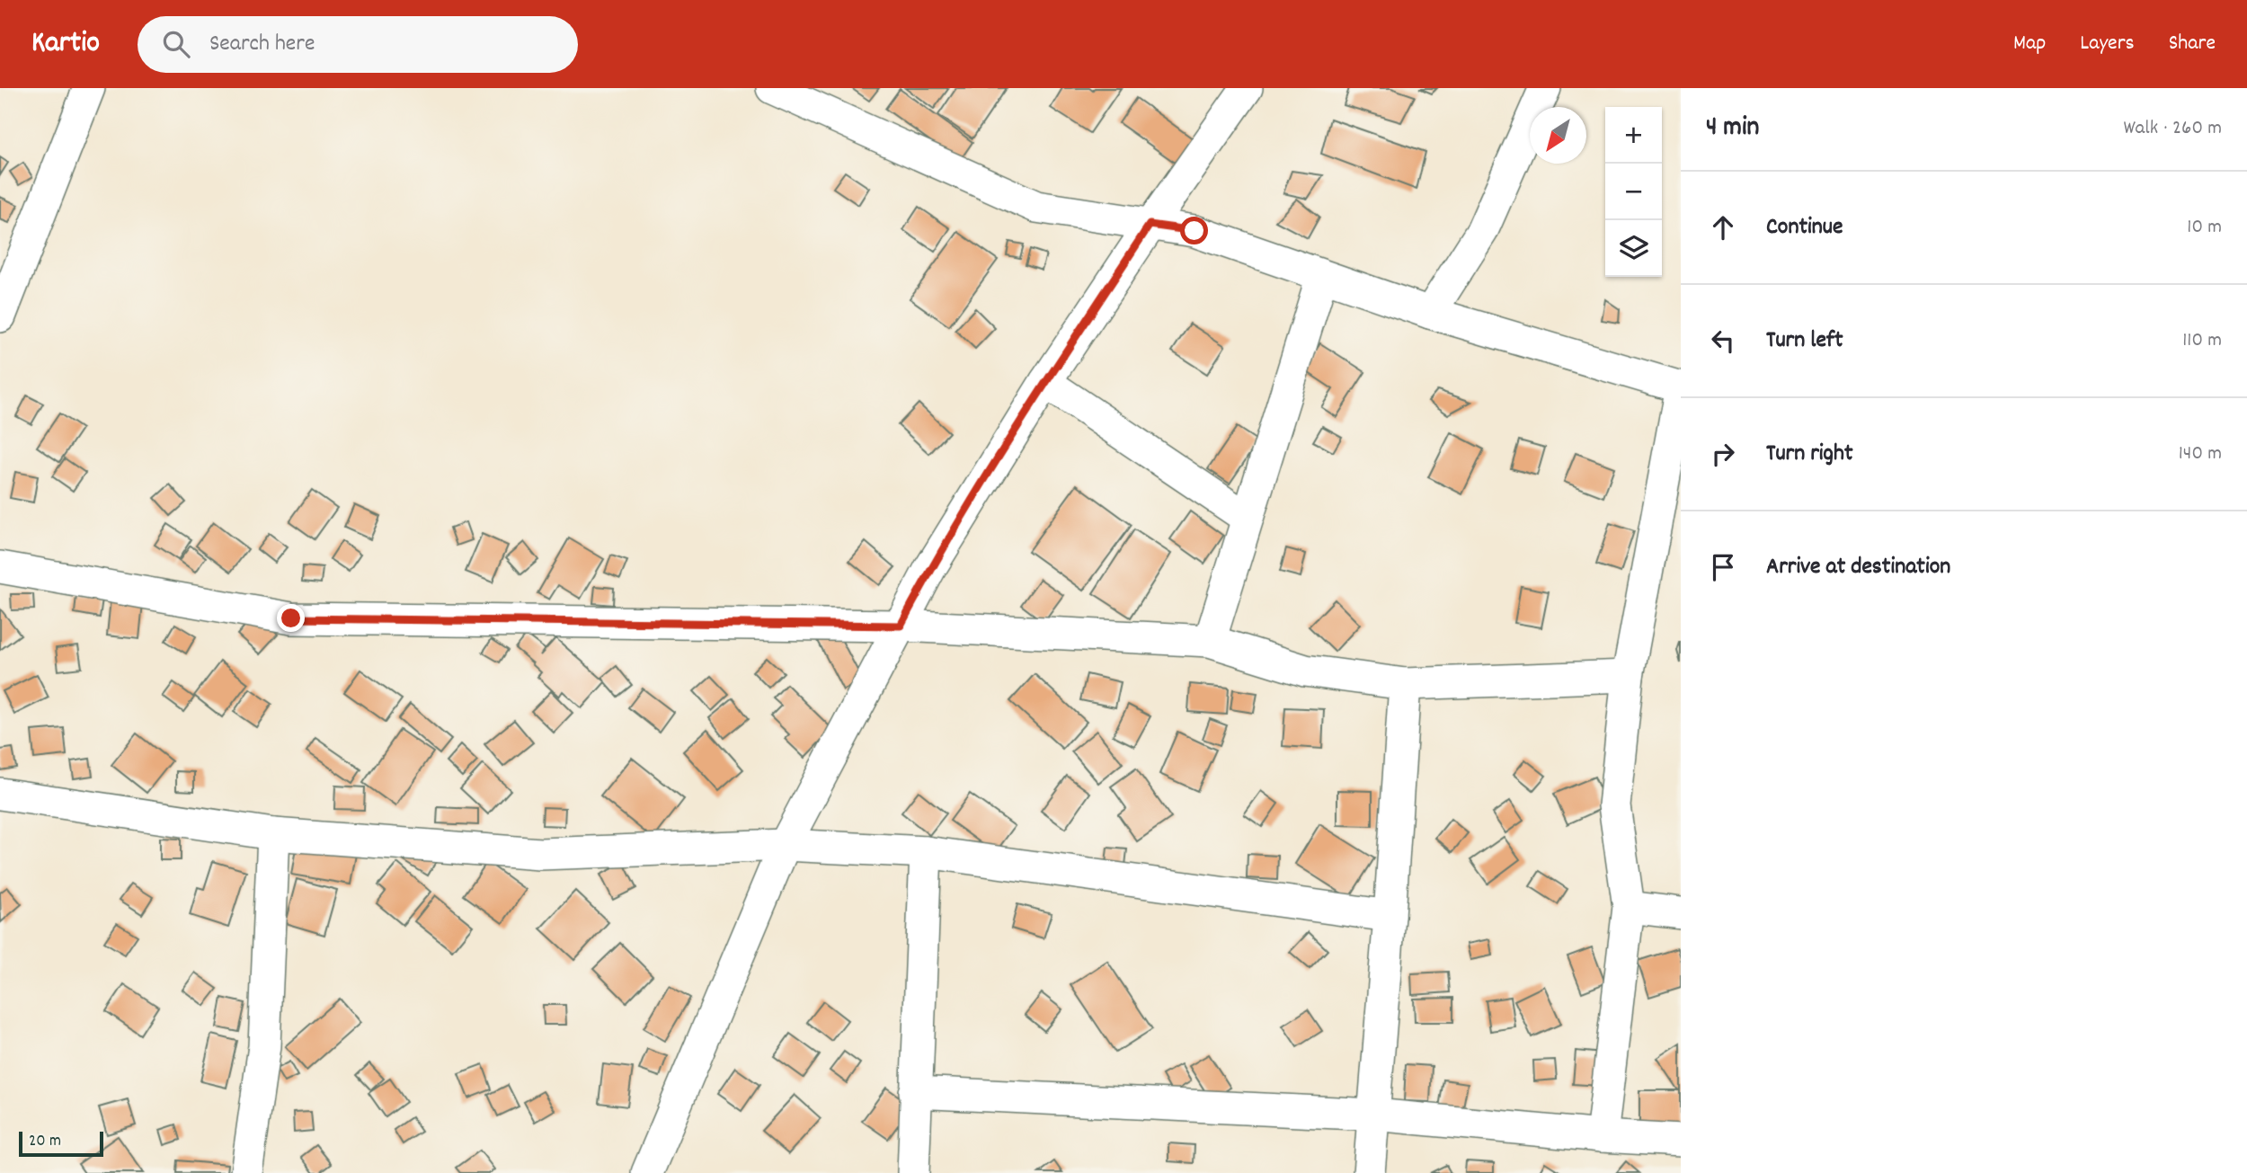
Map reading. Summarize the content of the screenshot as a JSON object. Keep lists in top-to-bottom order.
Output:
{
  "scale_bar": "20 m",
  "north": "bottom left",
  "page": {
    "header": "Kartio",
    "search": "Search here",
    "nav": ["Map", "Layers", "Share"],
    "heading": ["4 min", "Walk · 260 m"],
    "map_buttons": ["+", "−"],
    "list": [
      ["Continue", "10 m"],
      ["Turn left", "110 m"],
      ["Turn right", "140 m"],
      "Arrive at destination"
    ],
    "scale": "20 m"
  }
}
